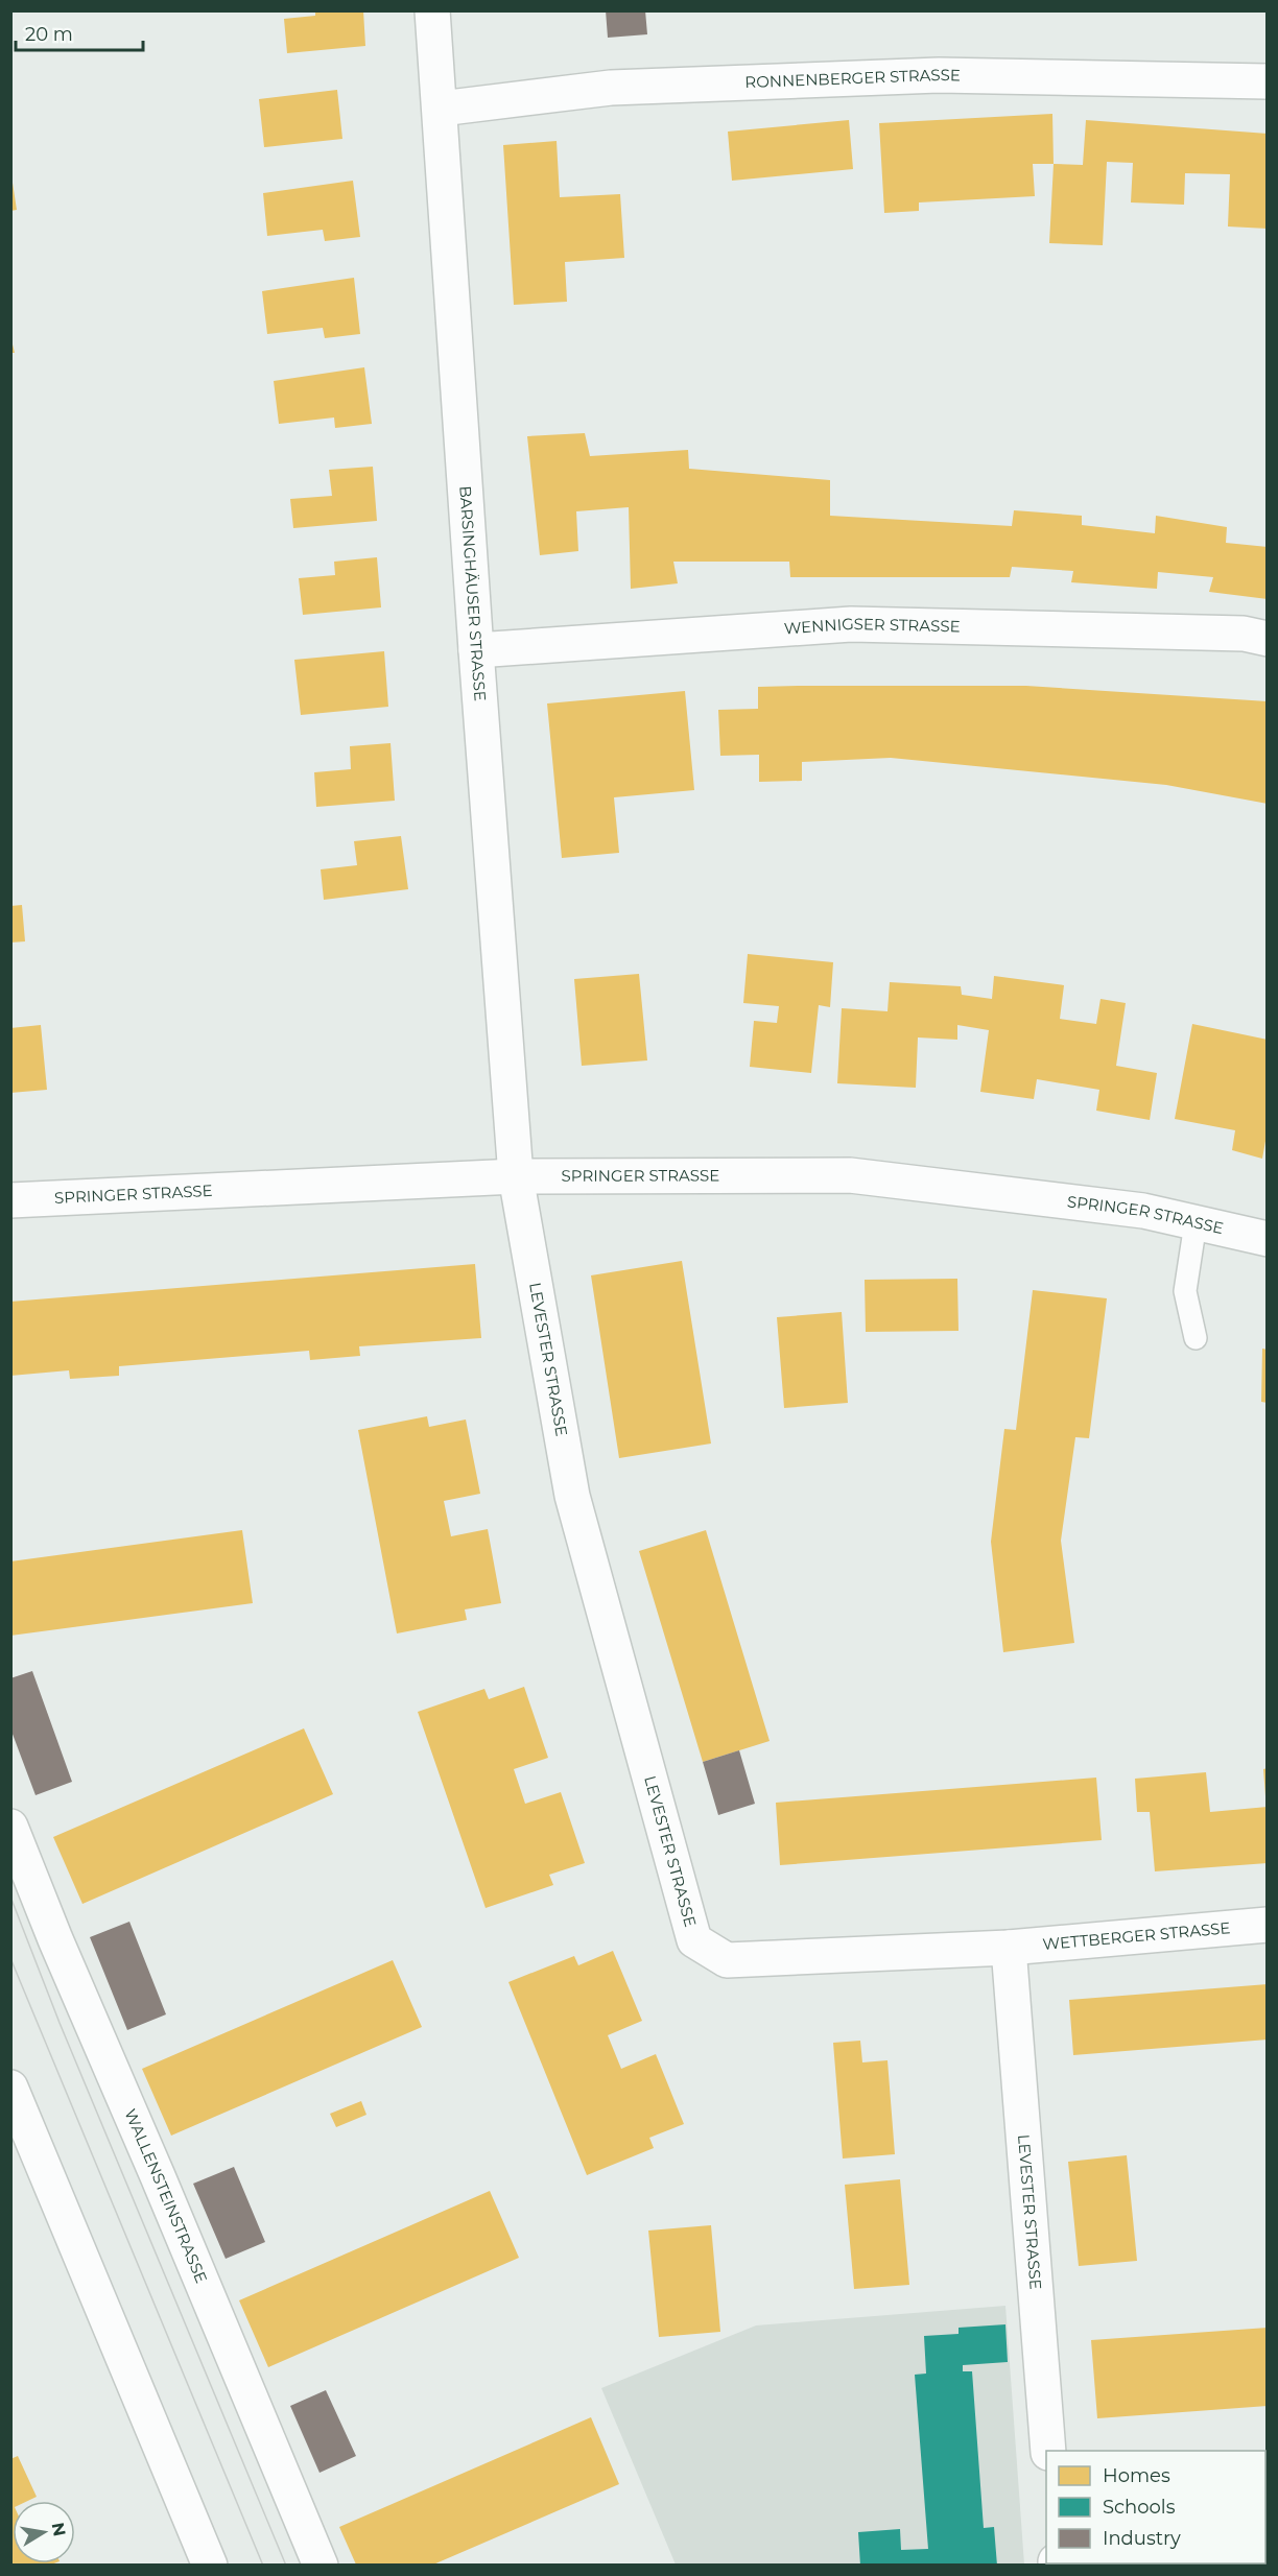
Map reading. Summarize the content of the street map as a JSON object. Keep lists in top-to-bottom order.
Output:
{
  "streets": {
    "street": [
      "RONNENBERGER STRASSE",
      "BARSINGHÄUSER STRASSE",
      "WENNIGSER STRASSE",
      "SPRINGER STRASSE",
      "LEVESTER STRASSE",
      "WETTBERGER STRASSE",
      "WALLENSTEINSTRASSE"
    ]
  },
  "crossings": [
    ["RONNENBERGER STRASSE", "BARSINGHÄUSER STRASSE"],
    ["BARSINGHÄUSER STRASSE", "WENNIGSER STRASSE"],
    ["BARSINGHÄUSER STRASSE", "SPRINGER STRASSE"],
    ["BARSINGHÄUSER STRASSE", "LEVESTER STRASSE"],
    ["SPRINGER STRASSE", "LEVESTER STRASSE"],
    ["LEVESTER STRASSE", "WETTBERGER STRASSE"]
  ],
  "legend": ["Homes", "Schools", "Industry"],
  "scale_bar": "20 m",
  "north": "right"
}
